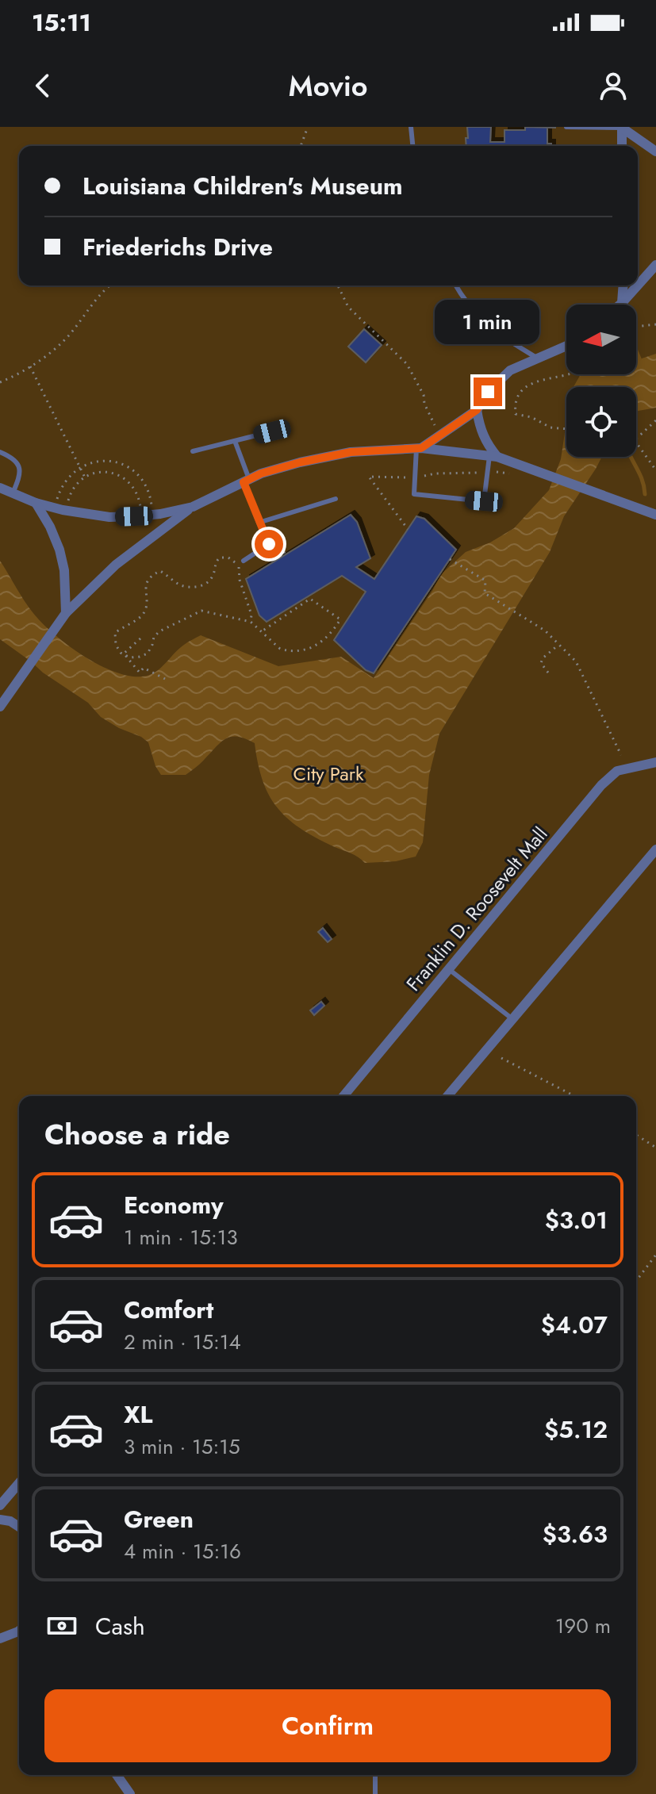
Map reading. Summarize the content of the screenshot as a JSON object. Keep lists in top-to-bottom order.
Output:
{
  "streets": {
    "street": ["Franklin D. Roosevelt Mall"]
  },
  "parks": ["City Park"],
  "north": "left",
  "page": {
    "status": "15:11",
    "header": "Movio",
    "banner": ["Louisiana Children's Museum", "Friederichs Drive"],
    "bubble": "1 min",
    "heading": "Choose a ride",
    "list": [
      {
        "name": "Economy",
        "note": "1 min · 15:13",
        "value": "$3.01"
      },
      {
        "name": "Comfort",
        "note": "2 min · 15:14",
        "value": "$4.07"
      },
      {
        "name": "XL",
        "note": "3 min · 15:15",
        "value": "$5.12"
      },
      {
        "name": "Green",
        "note": "4 min · 15:16",
        "value": "$3.63"
      }
    ],
    "pay": ["Cash", "190 m"],
    "buttons": "Confirm"
  }
}
